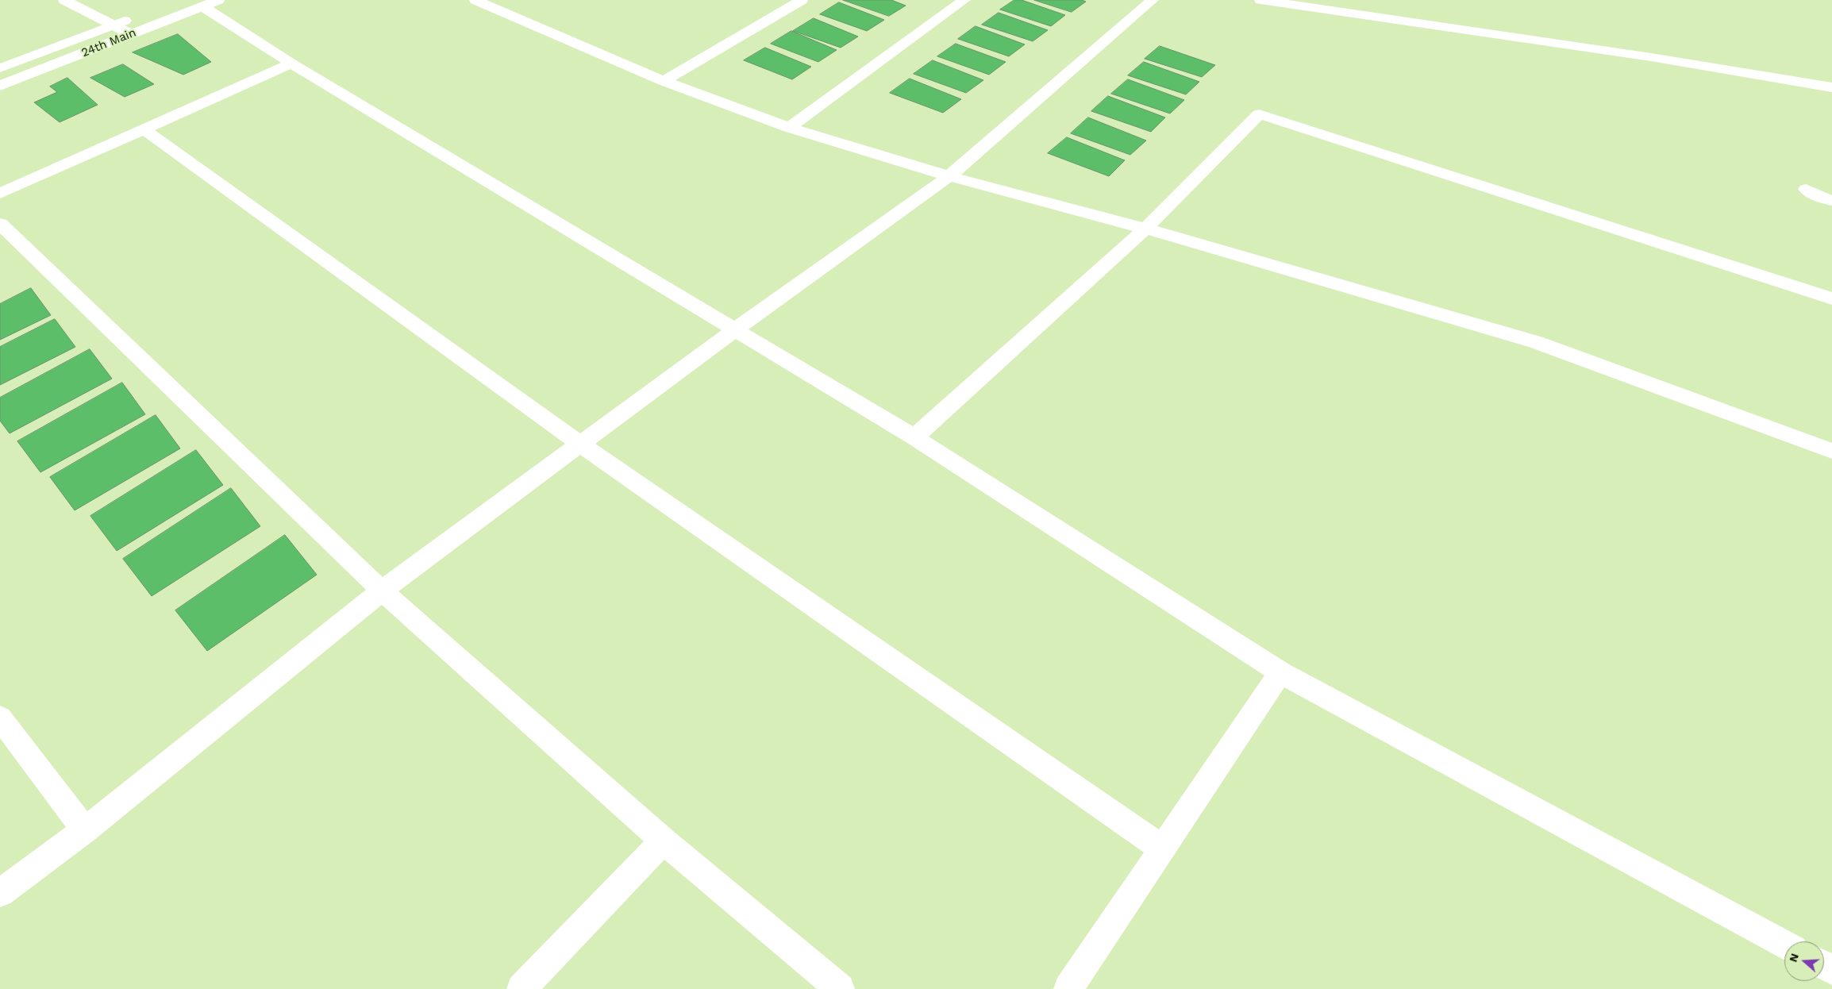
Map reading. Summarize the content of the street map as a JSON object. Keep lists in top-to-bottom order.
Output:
{
  "streets": {
    "street": ["24th Main"]
  },
  "north": "left"
}
